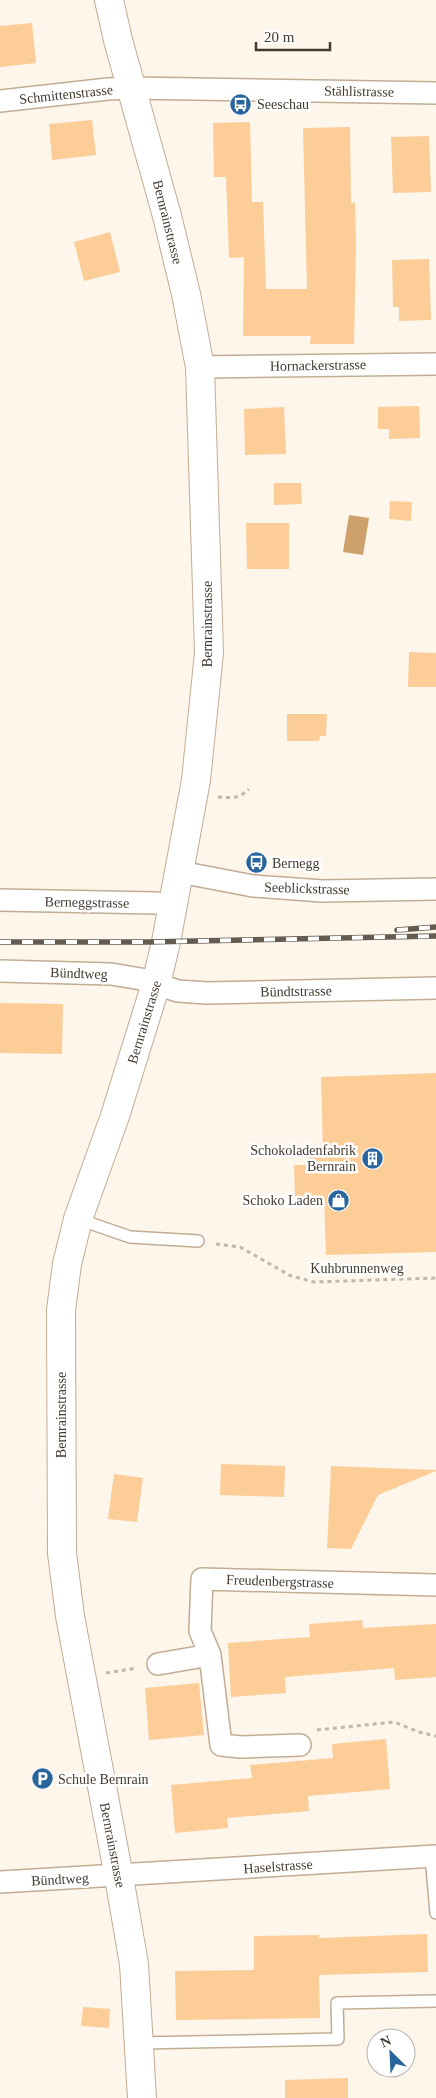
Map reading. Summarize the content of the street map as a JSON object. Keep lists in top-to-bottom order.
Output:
{
  "streets": {
    "main road": ["Bernrainstrasse"],
    "street": [
      "Stählistrasse",
      "Schmittenstrasse",
      "Hornackerstrasse",
      "Seeblickstrasse",
      "Berneggstrasse",
      "Bündtweg",
      "Bündtstrasse",
      "Freudenbergstrasse",
      "Haselstrasse"
    ],
    "path": ["Kuhbrunnenweg"]
  },
  "crossings": [
    ["Stählistrasse", "Schmittenstrasse"],
    ["Stählistrasse", "Bernrainstrasse"],
    ["Schmittenstrasse", "Bernrainstrasse"],
    ["Bernrainstrasse", "Hornackerstrasse"],
    ["Bernrainstrasse", "Seeblickstrasse"],
    ["Bernrainstrasse", "Berneggstrasse"],
    ["Bernrainstrasse", "Bündtweg"],
    ["Bernrainstrasse", "Bündtstrasse"],
    ["Bernrainstrasse", "Haselstrasse"],
    ["Bündtweg", "Bündtstrasse"],
    ["Bündtweg", "Haselstrasse"]
  ],
  "places": {
    "bus stop": ["Seeschau", "Bernegg"],
    "building": ["Schokoladenfabrik Bernrain"],
    "shop": ["Schoko Laden"],
    "parking": ["Schule Bernrain"]
  },
  "scale_bar": "20 m",
  "north": "top left"
}
